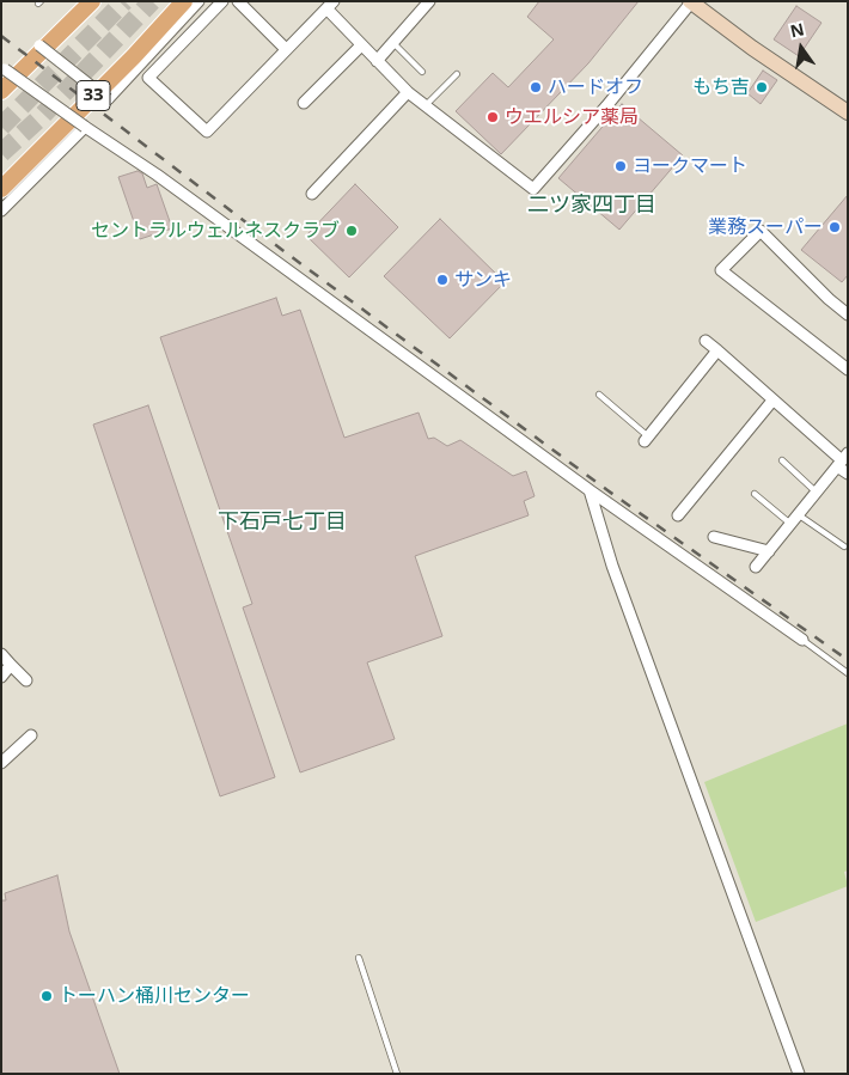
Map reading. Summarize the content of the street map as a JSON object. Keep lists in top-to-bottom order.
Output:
{
  "streets": {
    "main road": ["33"]
  },
  "districts": ["二ツ家四丁目", "下石戸七丁目"],
  "places": [
    "ハードオフ",
    "もち吉",
    "ウエルシア薬局",
    "ヨークマート",
    "業務スーパー",
    "セントラルウェルネスクラブ",
    "サンキ",
    "トーハン桶川センター"
  ],
  "north": "top"
}
